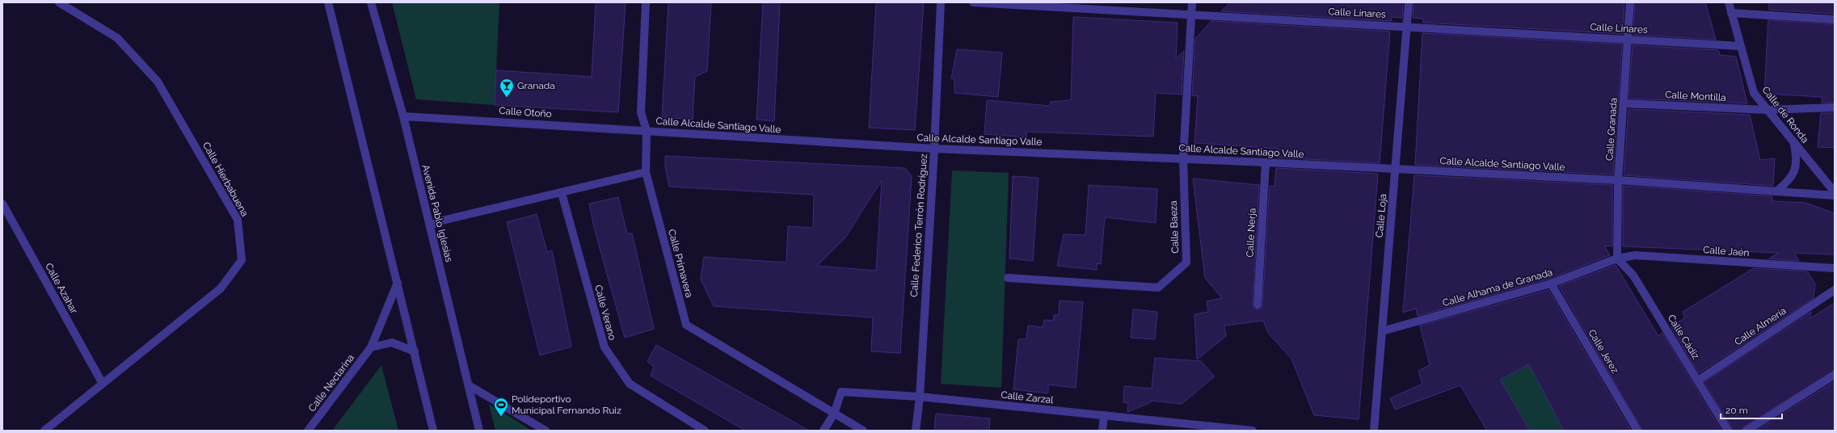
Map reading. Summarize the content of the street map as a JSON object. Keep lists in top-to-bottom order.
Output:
{
  "streets": {
    "street": [
      "Calle Linares",
      "Calle Montilla",
      "Calle Otoño",
      "Calle de Ronda",
      "Calle Alcalde Santiago Valle",
      "Calle Granada",
      "Calle Hierbabuena",
      "Avenida Pablo Iglesias",
      "Calle Loja",
      "Calle Federico Terrón Rodríguez",
      "Calle Baeza",
      "Calle Nerja",
      "Calle Jaén",
      "Calle Primavera",
      "Calle Alhama de Granada",
      "Calle Azahar",
      "Calle Verano",
      "Calle Almería",
      "Calle Cádiz",
      "Calle Jerez",
      "Calle Nectarina",
      "Calle Zarzal"
    ]
  },
  "crossings": [
    ["Calle Linares", "Calle de Ronda"],
    ["Calle Linares", "Calle Granada"],
    ["Calle Linares", "Calle Loja"],
    ["Calle Linares", "Calle Baeza"],
    ["Calle Montilla", "Calle de Ronda"],
    ["Calle Montilla", "Calle Granada"],
    ["Calle Otoño", "Calle Alcalde Santiago Valle"],
    ["Calle Otoño", "Avenida Pablo Iglesias"],
    ["Calle Otoño", "Calle Primavera"],
    ["Calle Alcalde Santiago Valle", "Calle Granada"],
    ["Calle Alcalde Santiago Valle", "Calle Loja"],
    ["Calle Alcalde Santiago Valle", "Calle Federico Terrón Rodríguez"],
    ["Calle Alcalde Santiago Valle", "Calle Baeza"],
    ["Calle Alcalde Santiago Valle", "Calle Nerja"],
    ["Calle Alcalde Santiago Valle", "Calle Primavera"],
    ["Calle Granada", "Calle Jaén"],
    ["Calle Granada", "Calle Alhama de Granada"],
    ["Calle Granada", "Calle Cádiz"],
    ["Calle Hierbabuena", "Calle Azahar"],
    ["Calle Loja", "Calle Alhama de Granada"],
    ["Calle Federico Terrón Rodríguez", "Calle Zarzal"],
    ["Calle Jaén", "Calle Alhama de Granada"],
    ["Calle Jaén", "Calle Cádiz"],
    ["Calle Primavera", "Calle Zarzal"],
    ["Calle Alhama de Granada", "Calle Cádiz"],
    ["Calle Alhama de Granada", "Calle Jerez"],
    ["Calle Almería", "Calle Cádiz"]
  ],
  "places": {
    "bar": ["Granada"],
    "sports": ["Polideportivo Municipal Fernando Ruiz"]
  },
  "scale_bar": "20 m"
}
